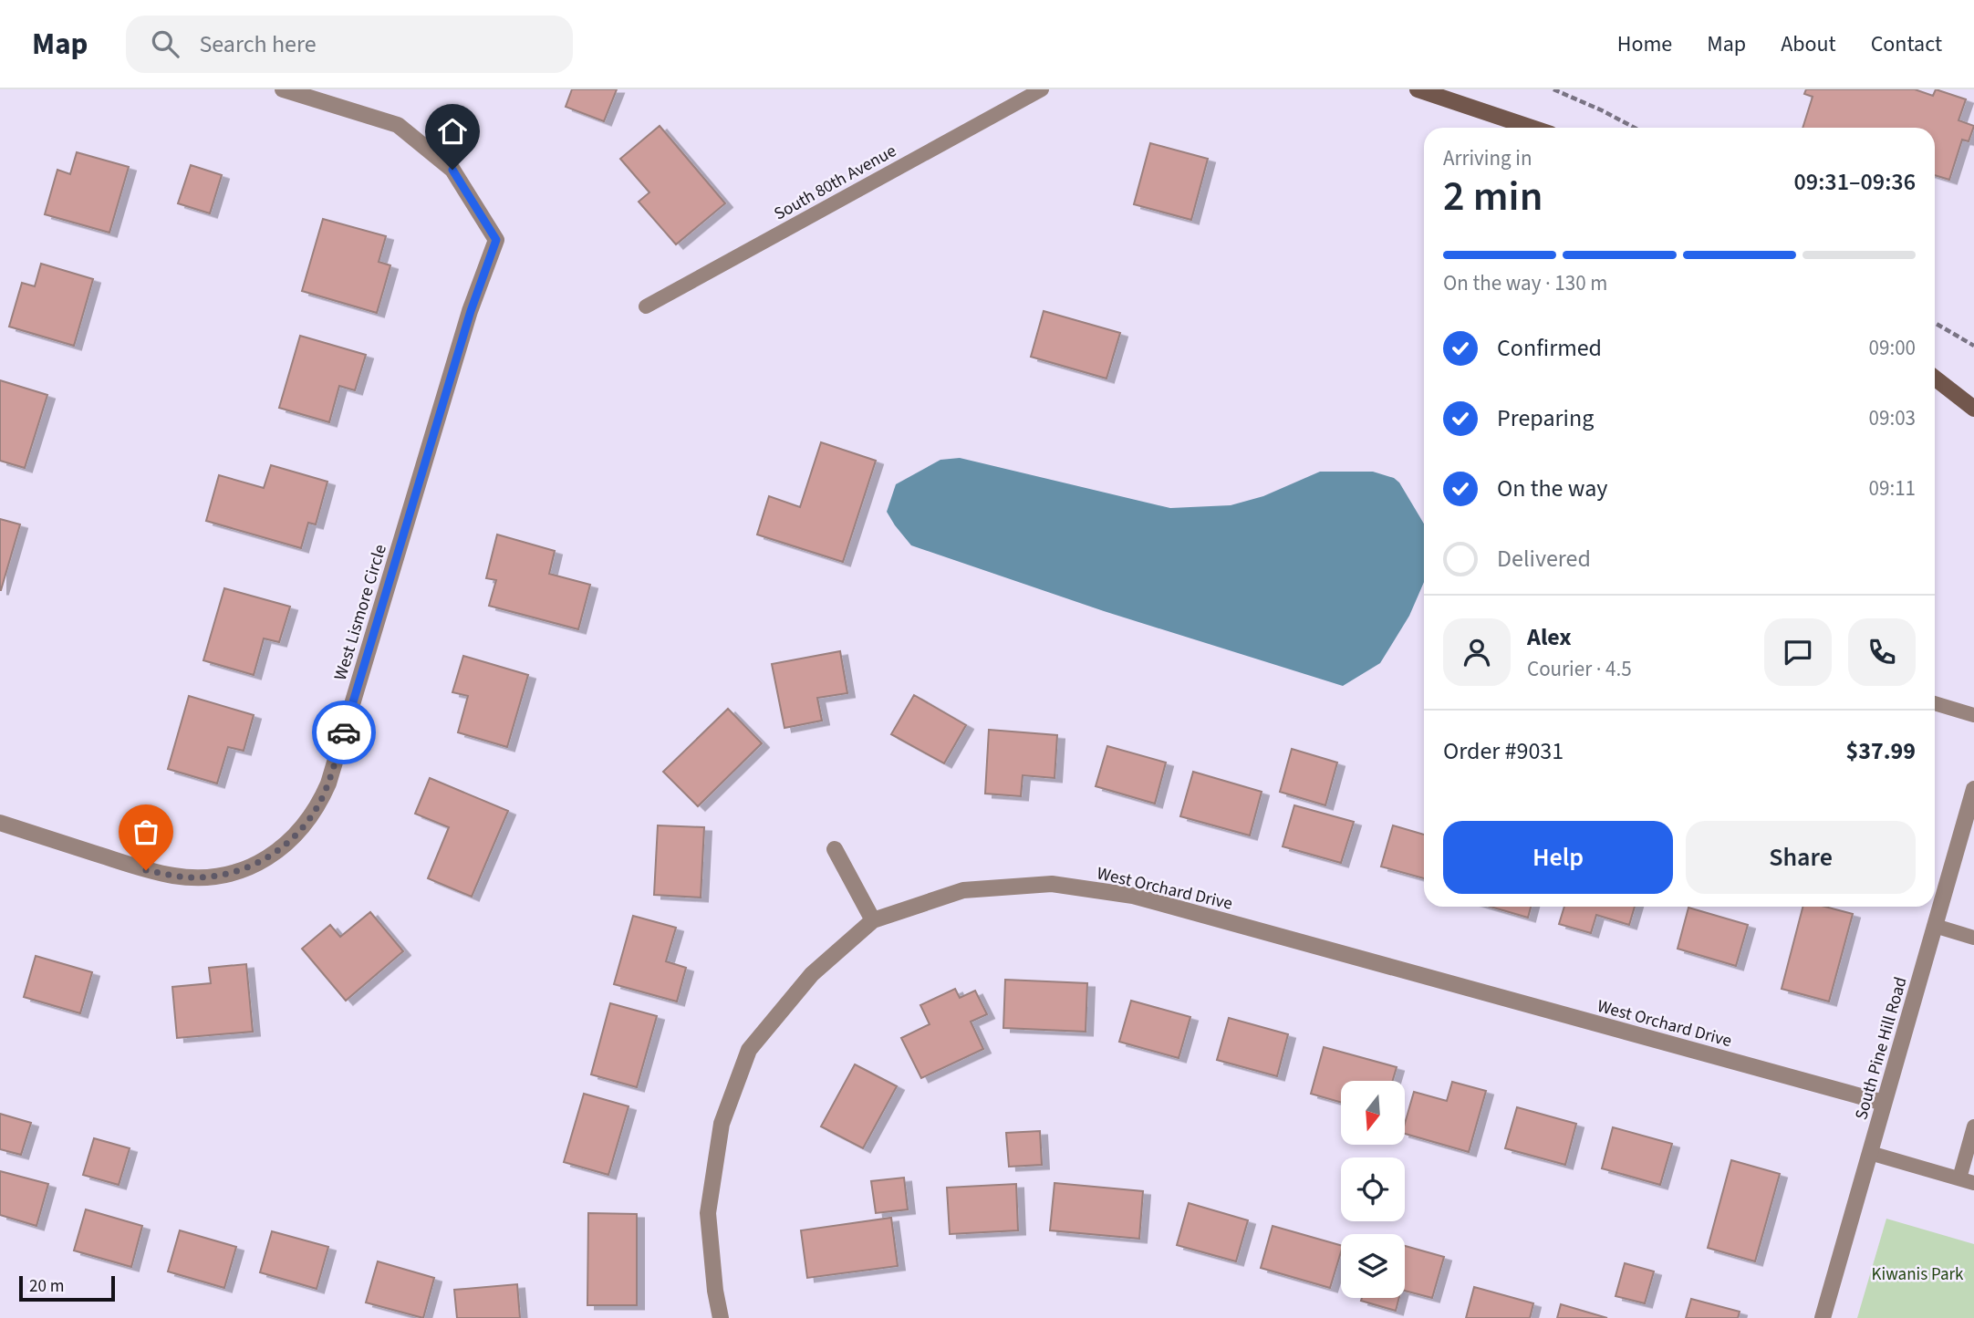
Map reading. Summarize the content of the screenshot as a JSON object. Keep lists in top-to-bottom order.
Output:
{
  "streets": {
    "street": ["West Lismore Circle", "West Orchard Drive", "South Pine Hill Road"],
    "lane": ["South 80th Avenue"]
  },
  "crossings": [
    ["West Orchard Drive", "South Pine Hill Road"]
  ],
  "parks": ["Kiwanis Park"],
  "scale_bar": "20 m",
  "north": "bottom",
  "page": {
    "header": "Map",
    "search": "Search here",
    "nav": [
      "Home",
      "Map",
      "About",
      "Contact"
    ],
    "heading": ["2 min", "Arriving in", "09:31–09:36"],
    "panel": [
      "Alex",
      "Courier · 4.5",
      "Order #9031",
      "$37.99"
    ],
    "bar": "On the way · 130 m",
    "list": [
      ["Confirmed", "09:00"],
      ["Preparing", "09:03"],
      ["On the way", "09:11"],
      "Delivered"
    ],
    "buttons": ["Help", "Share"],
    "scale": "20 m"
  }
}
